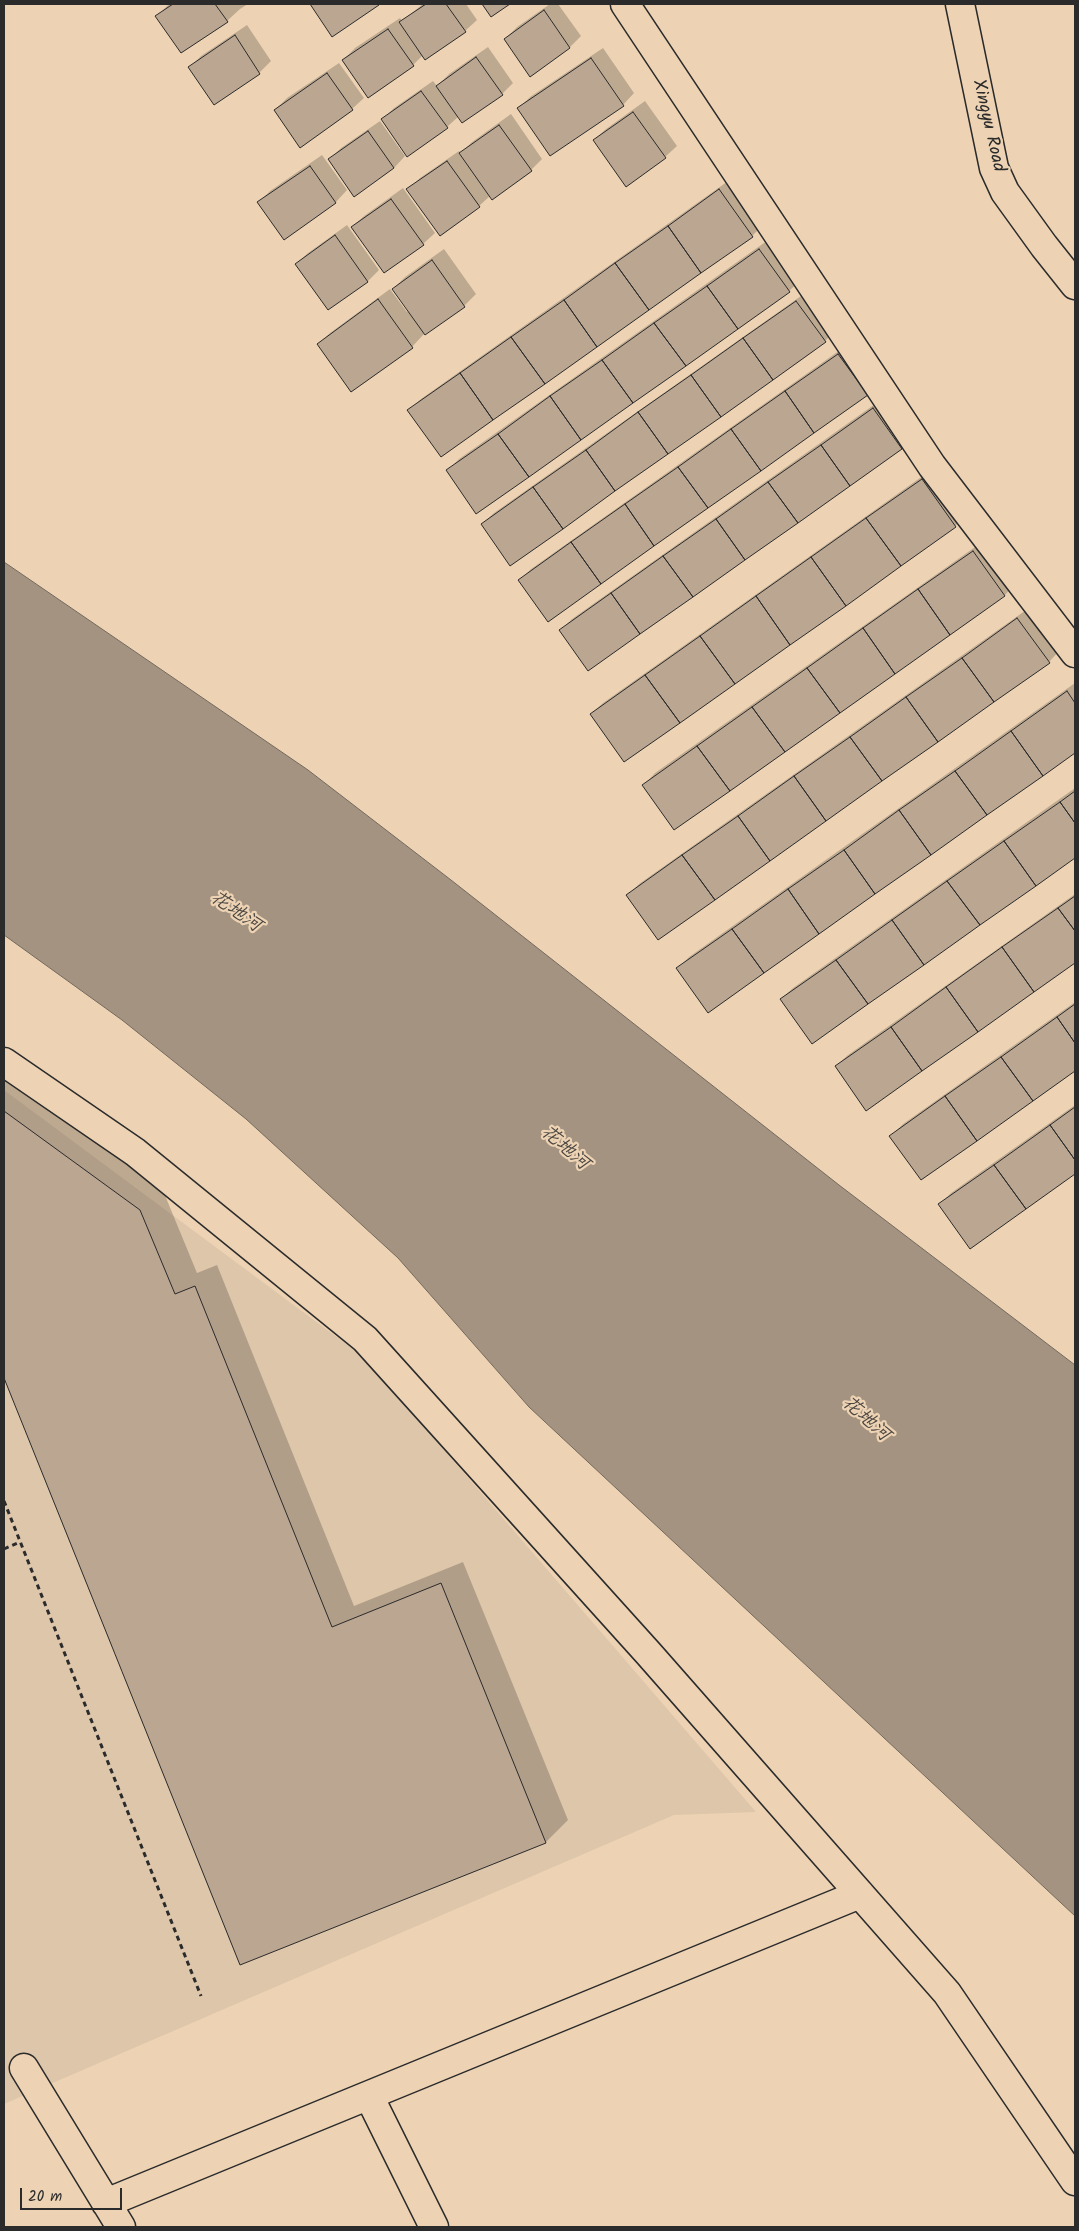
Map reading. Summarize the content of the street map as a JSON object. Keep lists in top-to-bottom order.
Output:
{
  "streets": {
    "street": ["Xingyu Road"]
  },
  "water": ["花地河"],
  "scale_bar": "20 m"
}
